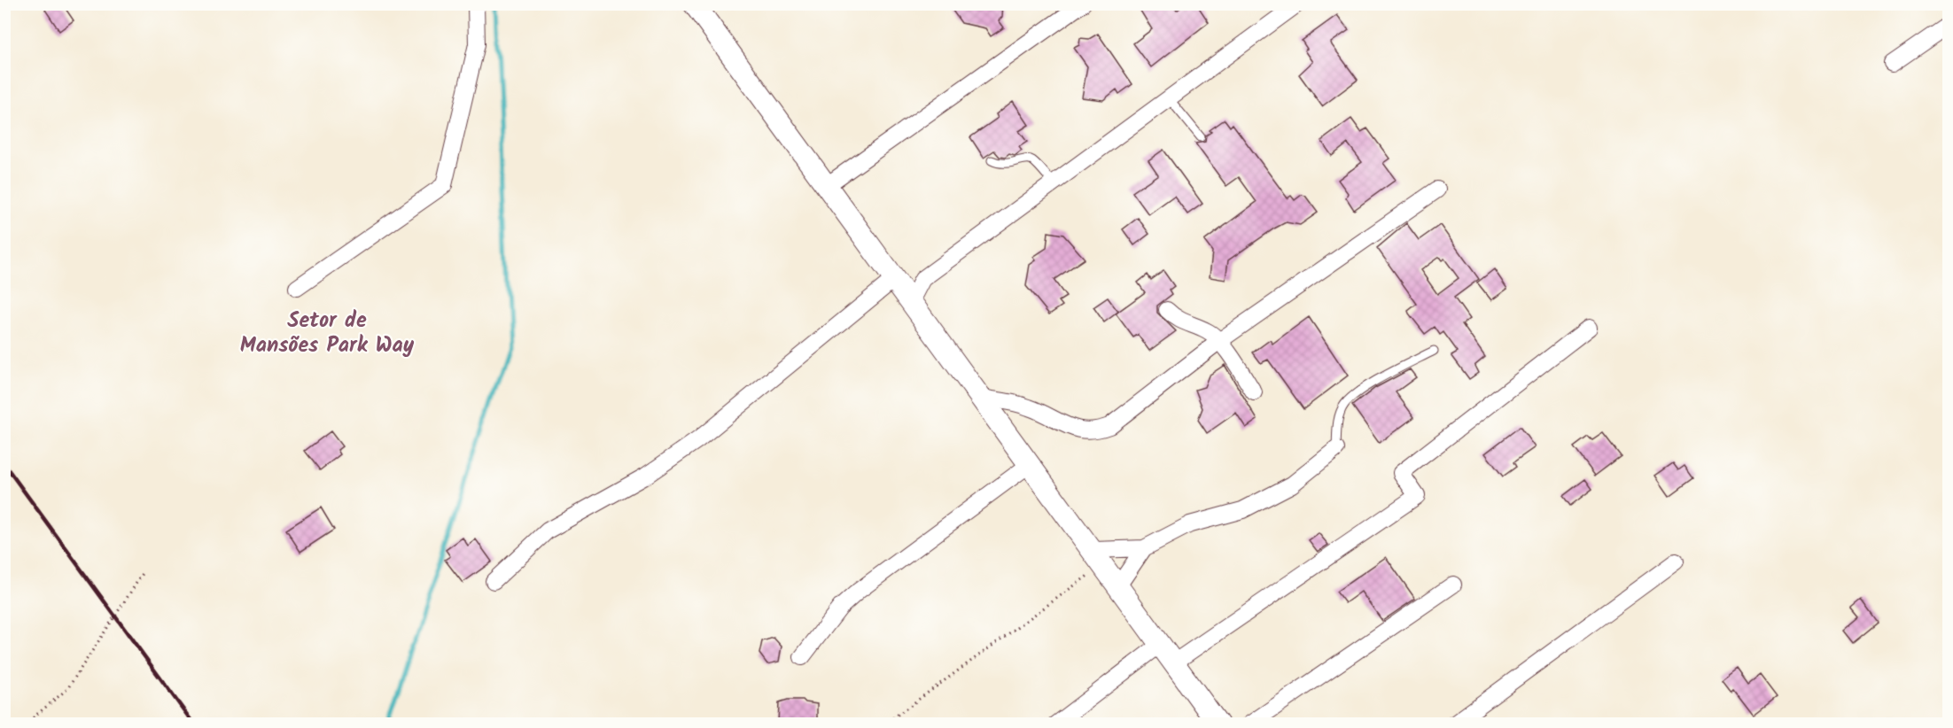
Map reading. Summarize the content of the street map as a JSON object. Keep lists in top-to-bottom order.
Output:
{
  "districts": ["Setor de Mansões Park Way"]
}
